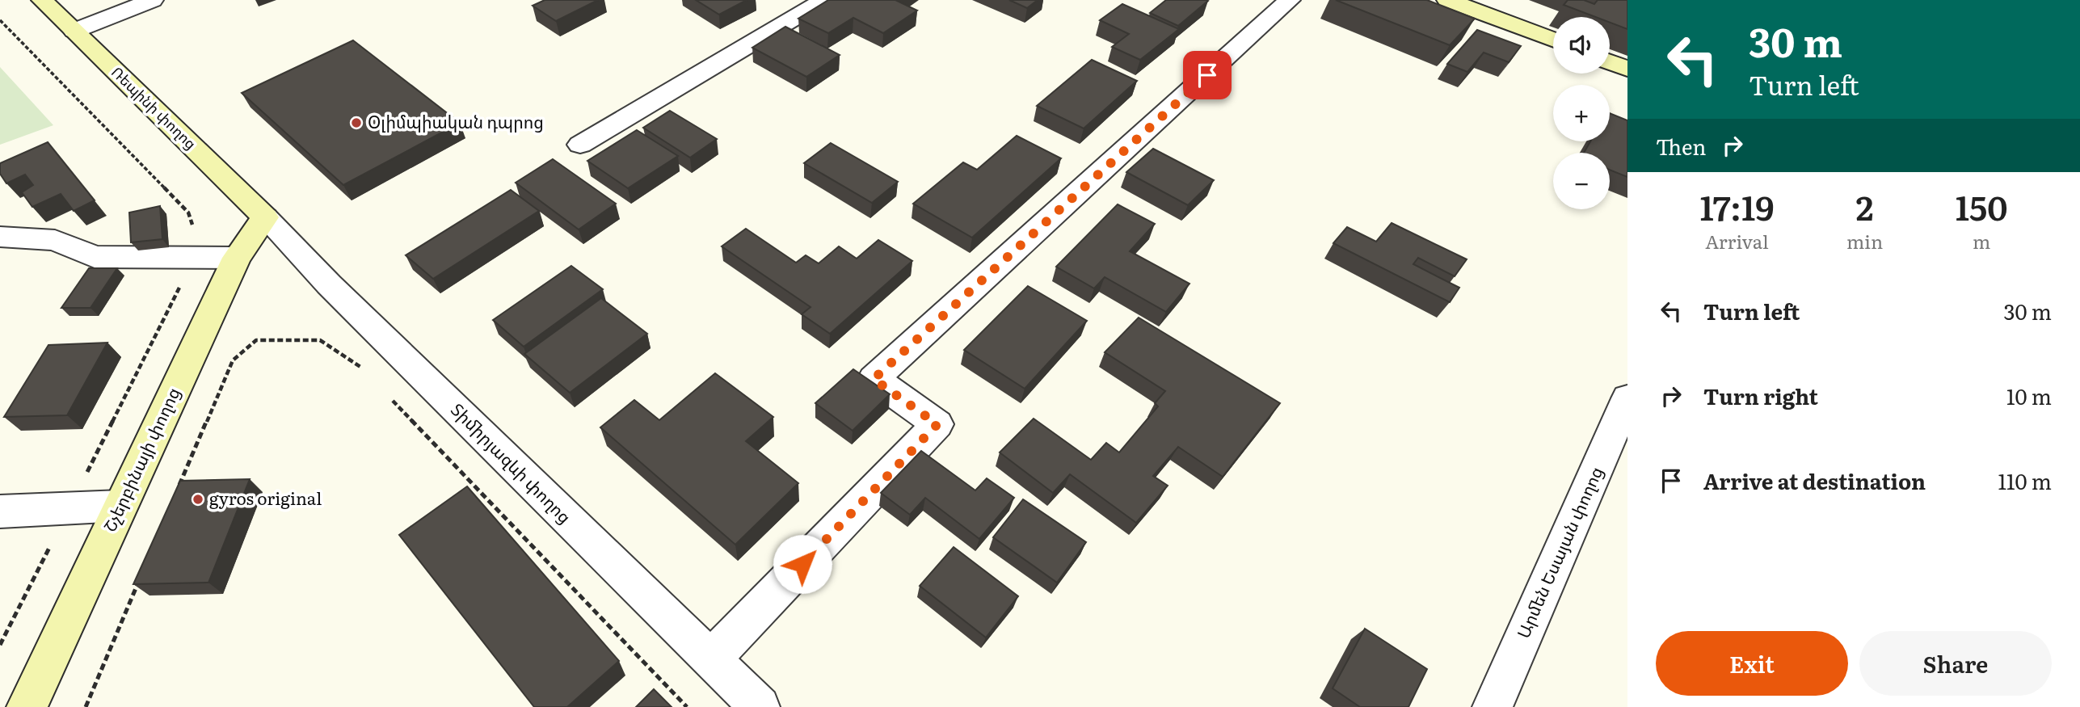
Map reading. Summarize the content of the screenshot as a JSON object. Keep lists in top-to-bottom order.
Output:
{
  "streets": {
    "street": [
      "Ռեպինի փողոց",
      "Շչերբինայի փողոց",
      "Տիմիրյազևի փողոց",
      "Արմեն Եսայան փողոց"
    ]
  },
  "crossings": [
    ["Ռեպինի փողոց", "Շչերբինայի փողոց"],
    ["Ռեպինի փողոց", "Տիմիրյազևի փողոց"],
    ["Շչերբինայի փողոց", "Տիմիրյազևի փողոց"]
  ],
  "places": ["Օլիմպիական դպրոց", "gyros original"],
  "page": {
    "turn": ["30 m", "Turn left"],
    "map_buttons": ["+", "−"],
    "then": "Then",
    "eta": [
      "17:19",
      "Arrival",
      "2",
      "min",
      "150",
      "m"
    ],
    "list": [
      {
        "name": "Turn left",
        "value": "30 m"
      },
      {
        "name": "Turn right",
        "value": "10 m"
      },
      {
        "name": "Arrive at destination",
        "value": "110 m"
      }
    ],
    "buttons": ["Exit", "Share"]
  }
}
